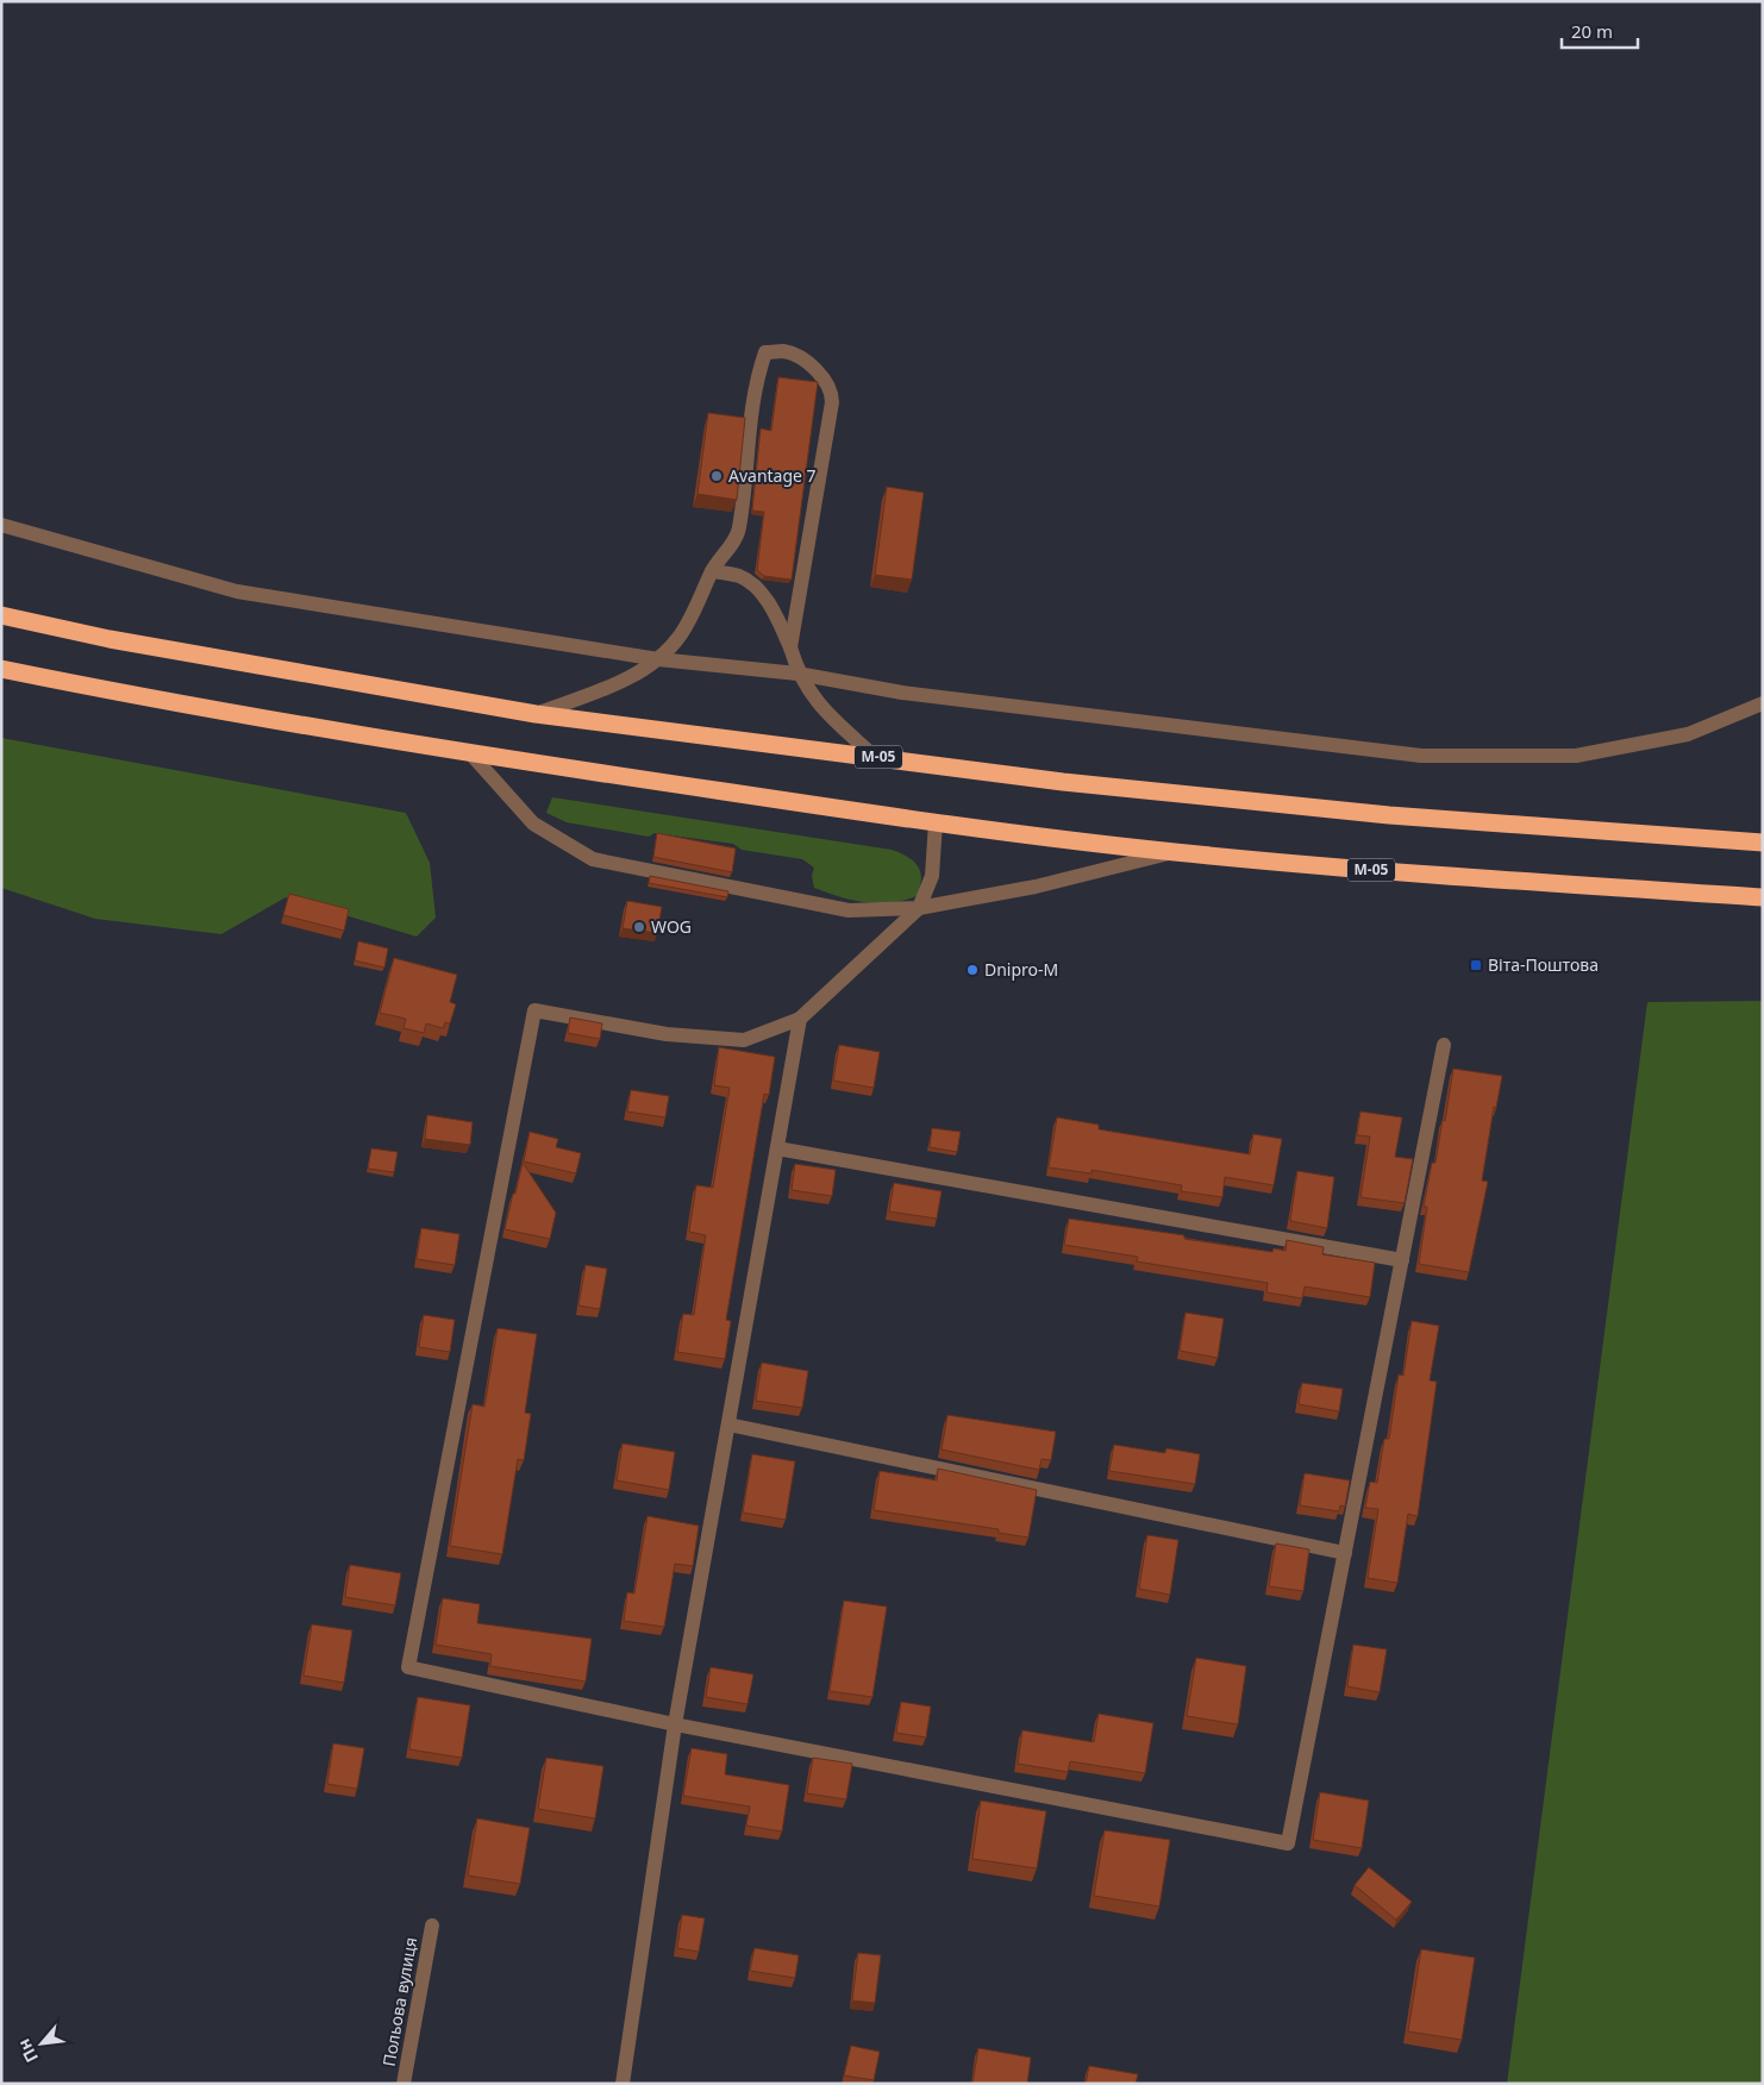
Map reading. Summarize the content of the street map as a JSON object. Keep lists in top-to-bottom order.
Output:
{
  "streets": {
    "highway": ["М-05"],
    "street": ["Польова вулиця"]
  },
  "places": {
    "other": ["Avantage 7", "WOG", "Dnipro-M"],
    "transit": ["Віта-Поштова"]
  },
  "scale_bar": "20 m",
  "north": "bottom left"
}
